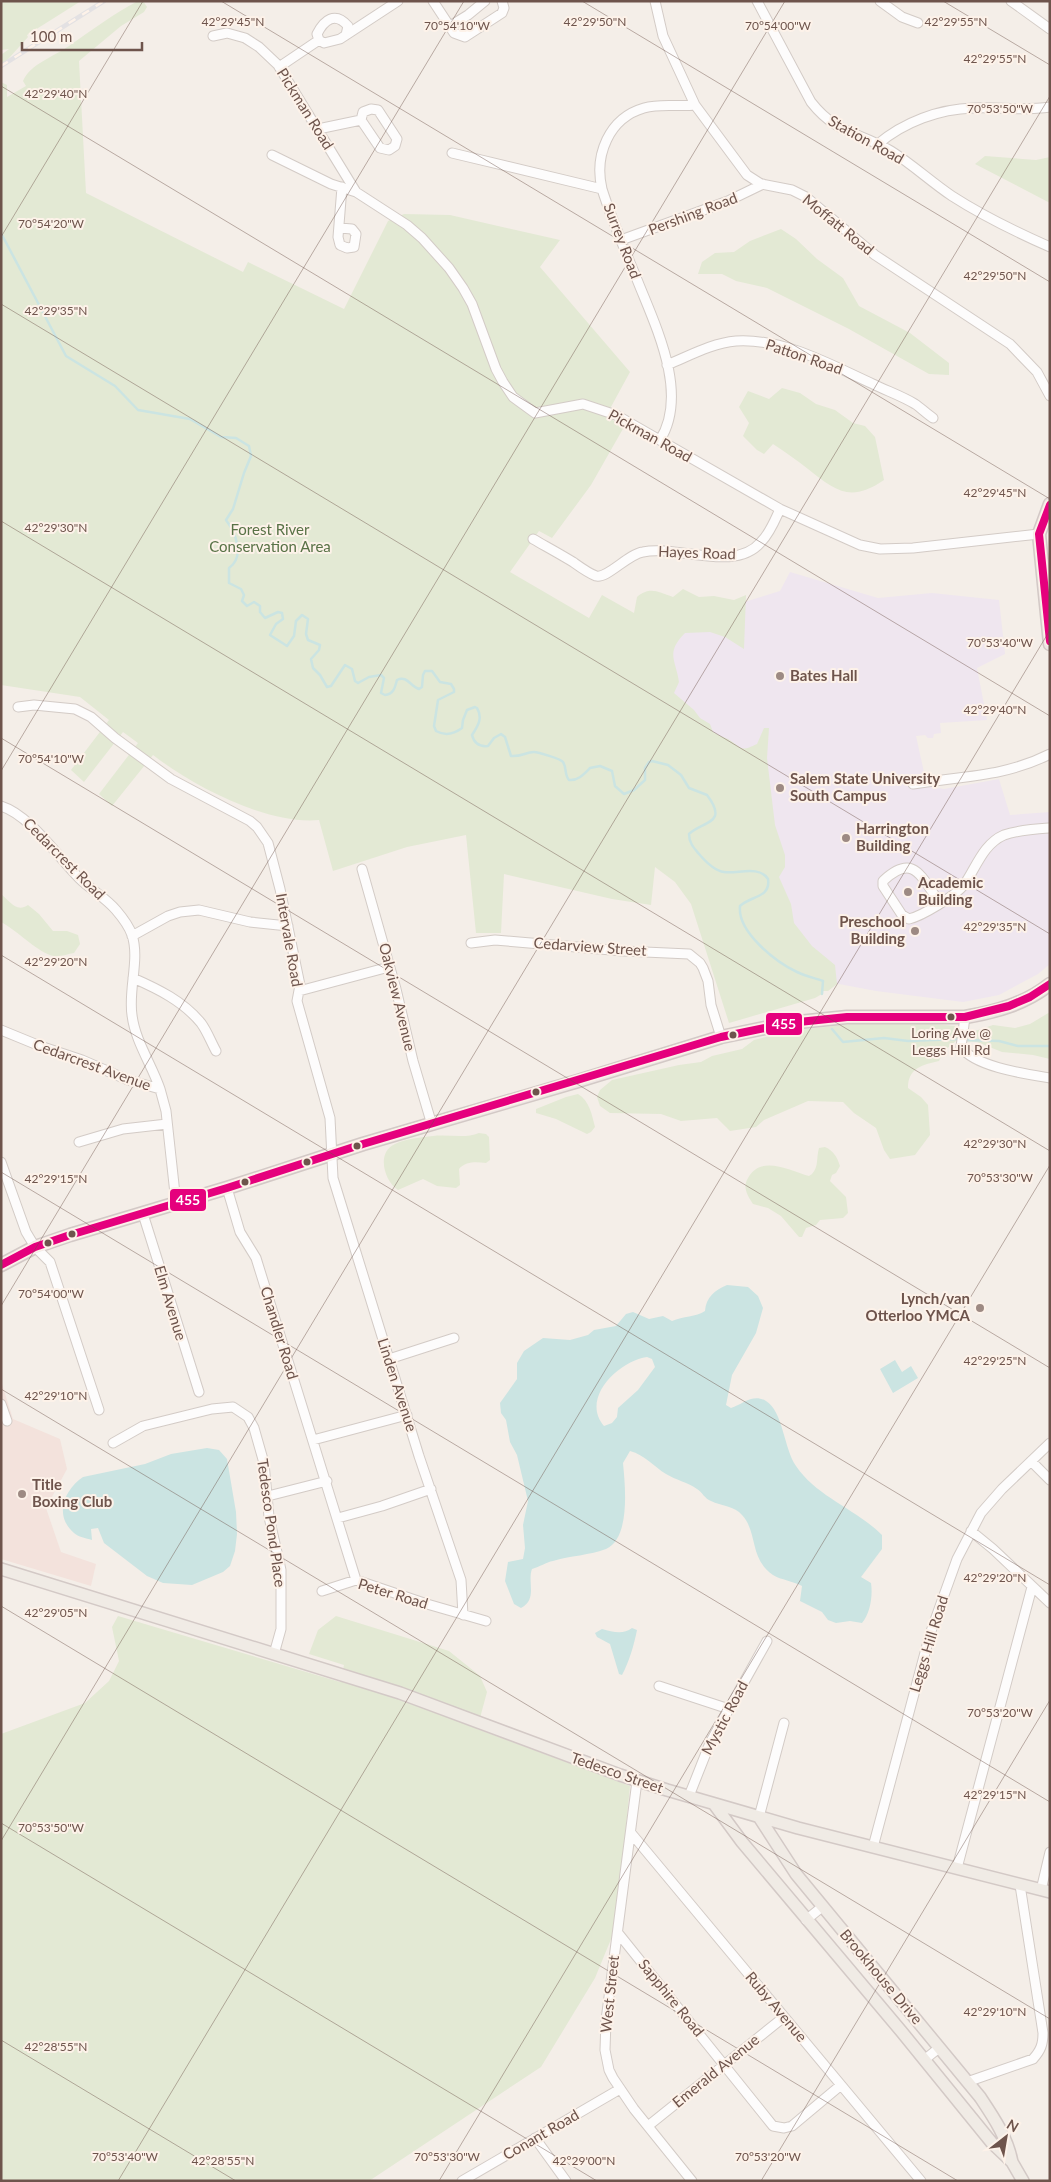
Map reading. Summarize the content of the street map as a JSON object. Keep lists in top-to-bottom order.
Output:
{
  "streets": {
    "main road": ["Tedesco Street", "Brookhouse Drive"],
    "street": [
      "Pickman Road",
      "Station Road",
      "Pershing Road",
      "Moffatt Road",
      "Surrey Road",
      "Patton Road",
      "Hayes Road",
      "Cedarcrest Road",
      "Intervale Road",
      "Cedarview Street",
      "Oakview Avenue",
      "Cedarcrest Avenue",
      "Elm Avenue",
      "Chandler Road",
      "Linden Avenue",
      "Tedesco Pond Place",
      "Peter Road",
      "Leggs Hill Road",
      "Mystic Road",
      "West Street",
      "Sapphire Road",
      "Ruby Avenue",
      "Emerald Avenue",
      "Conant Road"
    ]
  },
  "crossings": [
    ["Pickman Road", "Surrey Road"],
    ["Pickman Road", "Hayes Road"],
    ["Pershing Road", "Moffatt Road"],
    ["Pershing Road", "Surrey Road"],
    ["Surrey Road", "Patton Road"],
    ["Intervale Road", "Linden Avenue"],
    ["Chandler Road", "Peter Road"],
    ["Linden Avenue", "Peter Road"],
    ["Tedesco Pond Place", "Tedesco Street"],
    ["Leggs Hill Road", "Tedesco Street"],
    ["Mystic Road", "Tedesco Street"],
    ["Tedesco Street", "Brookhouse Drive"],
    ["Tedesco Street", "West Street"],
    ["West Street", "Sapphire Road"],
    ["West Street", "Ruby Avenue"],
    ["West Street", "Emerald Avenue"],
    ["West Street", "Conant Road"],
    ["Sapphire Road", "Ruby Avenue"],
    ["Sapphire Road", "Emerald Avenue"],
    ["Ruby Avenue", "Emerald Avenue"]
  ],
  "parks": ["Forest River Conservation Area"],
  "places": [
    "Bates Hall",
    "Salem State University South Campus",
    "Harrington Building",
    "Academic Building",
    "Preschool Building",
    "Loring Ave @ Leggs Hill Rd",
    "Lynch/van Otterloo YMCA",
    "Title Boxing Club"
  ],
  "lines": ["transit line 455"],
  "scale_bar": "100 m",
  "north": "top right",
  "coordinates": [
    "42°29'45\"N",
    "42°29'50\"N",
    "42°29'55\"N",
    "70°54'00\"W",
    "70°54'10\"W",
    "42°29'40\"N",
    "70°53'50\"W",
    "70°54'20\"W",
    "42°29'35\"N",
    "42°29'30\"N",
    "70°53'40\"W",
    "42°29'20\"N",
    "70°53'30\"W",
    "42°29'15\"N",
    "42°29'25\"N",
    "42°29'10\"N",
    "42°29'05\"N",
    "70°53'20\"W",
    "42°28'55\"N",
    "42°29'00\"N"
  ]
}
